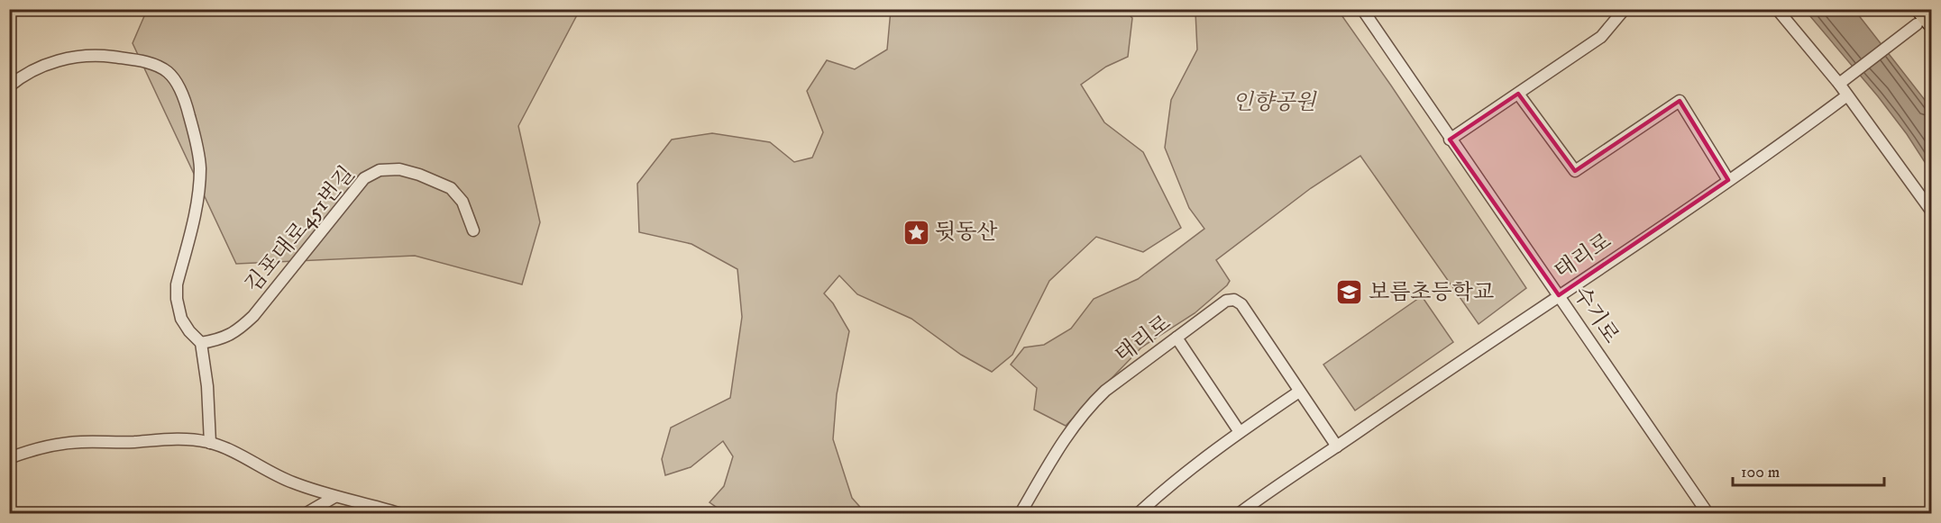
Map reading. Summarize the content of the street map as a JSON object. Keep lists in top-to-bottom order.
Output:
{
  "streets": {
    "street": ["김포대로451번길", "태리로", "수기로"]
  },
  "crossings": [
    ["태리로", "수기로"]
  ],
  "parks": ["인향공원"],
  "places": {
    "place": ["뒷동산"],
    "school or university": ["보름초등학교"]
  },
  "scale_bar": "100 m"
}
